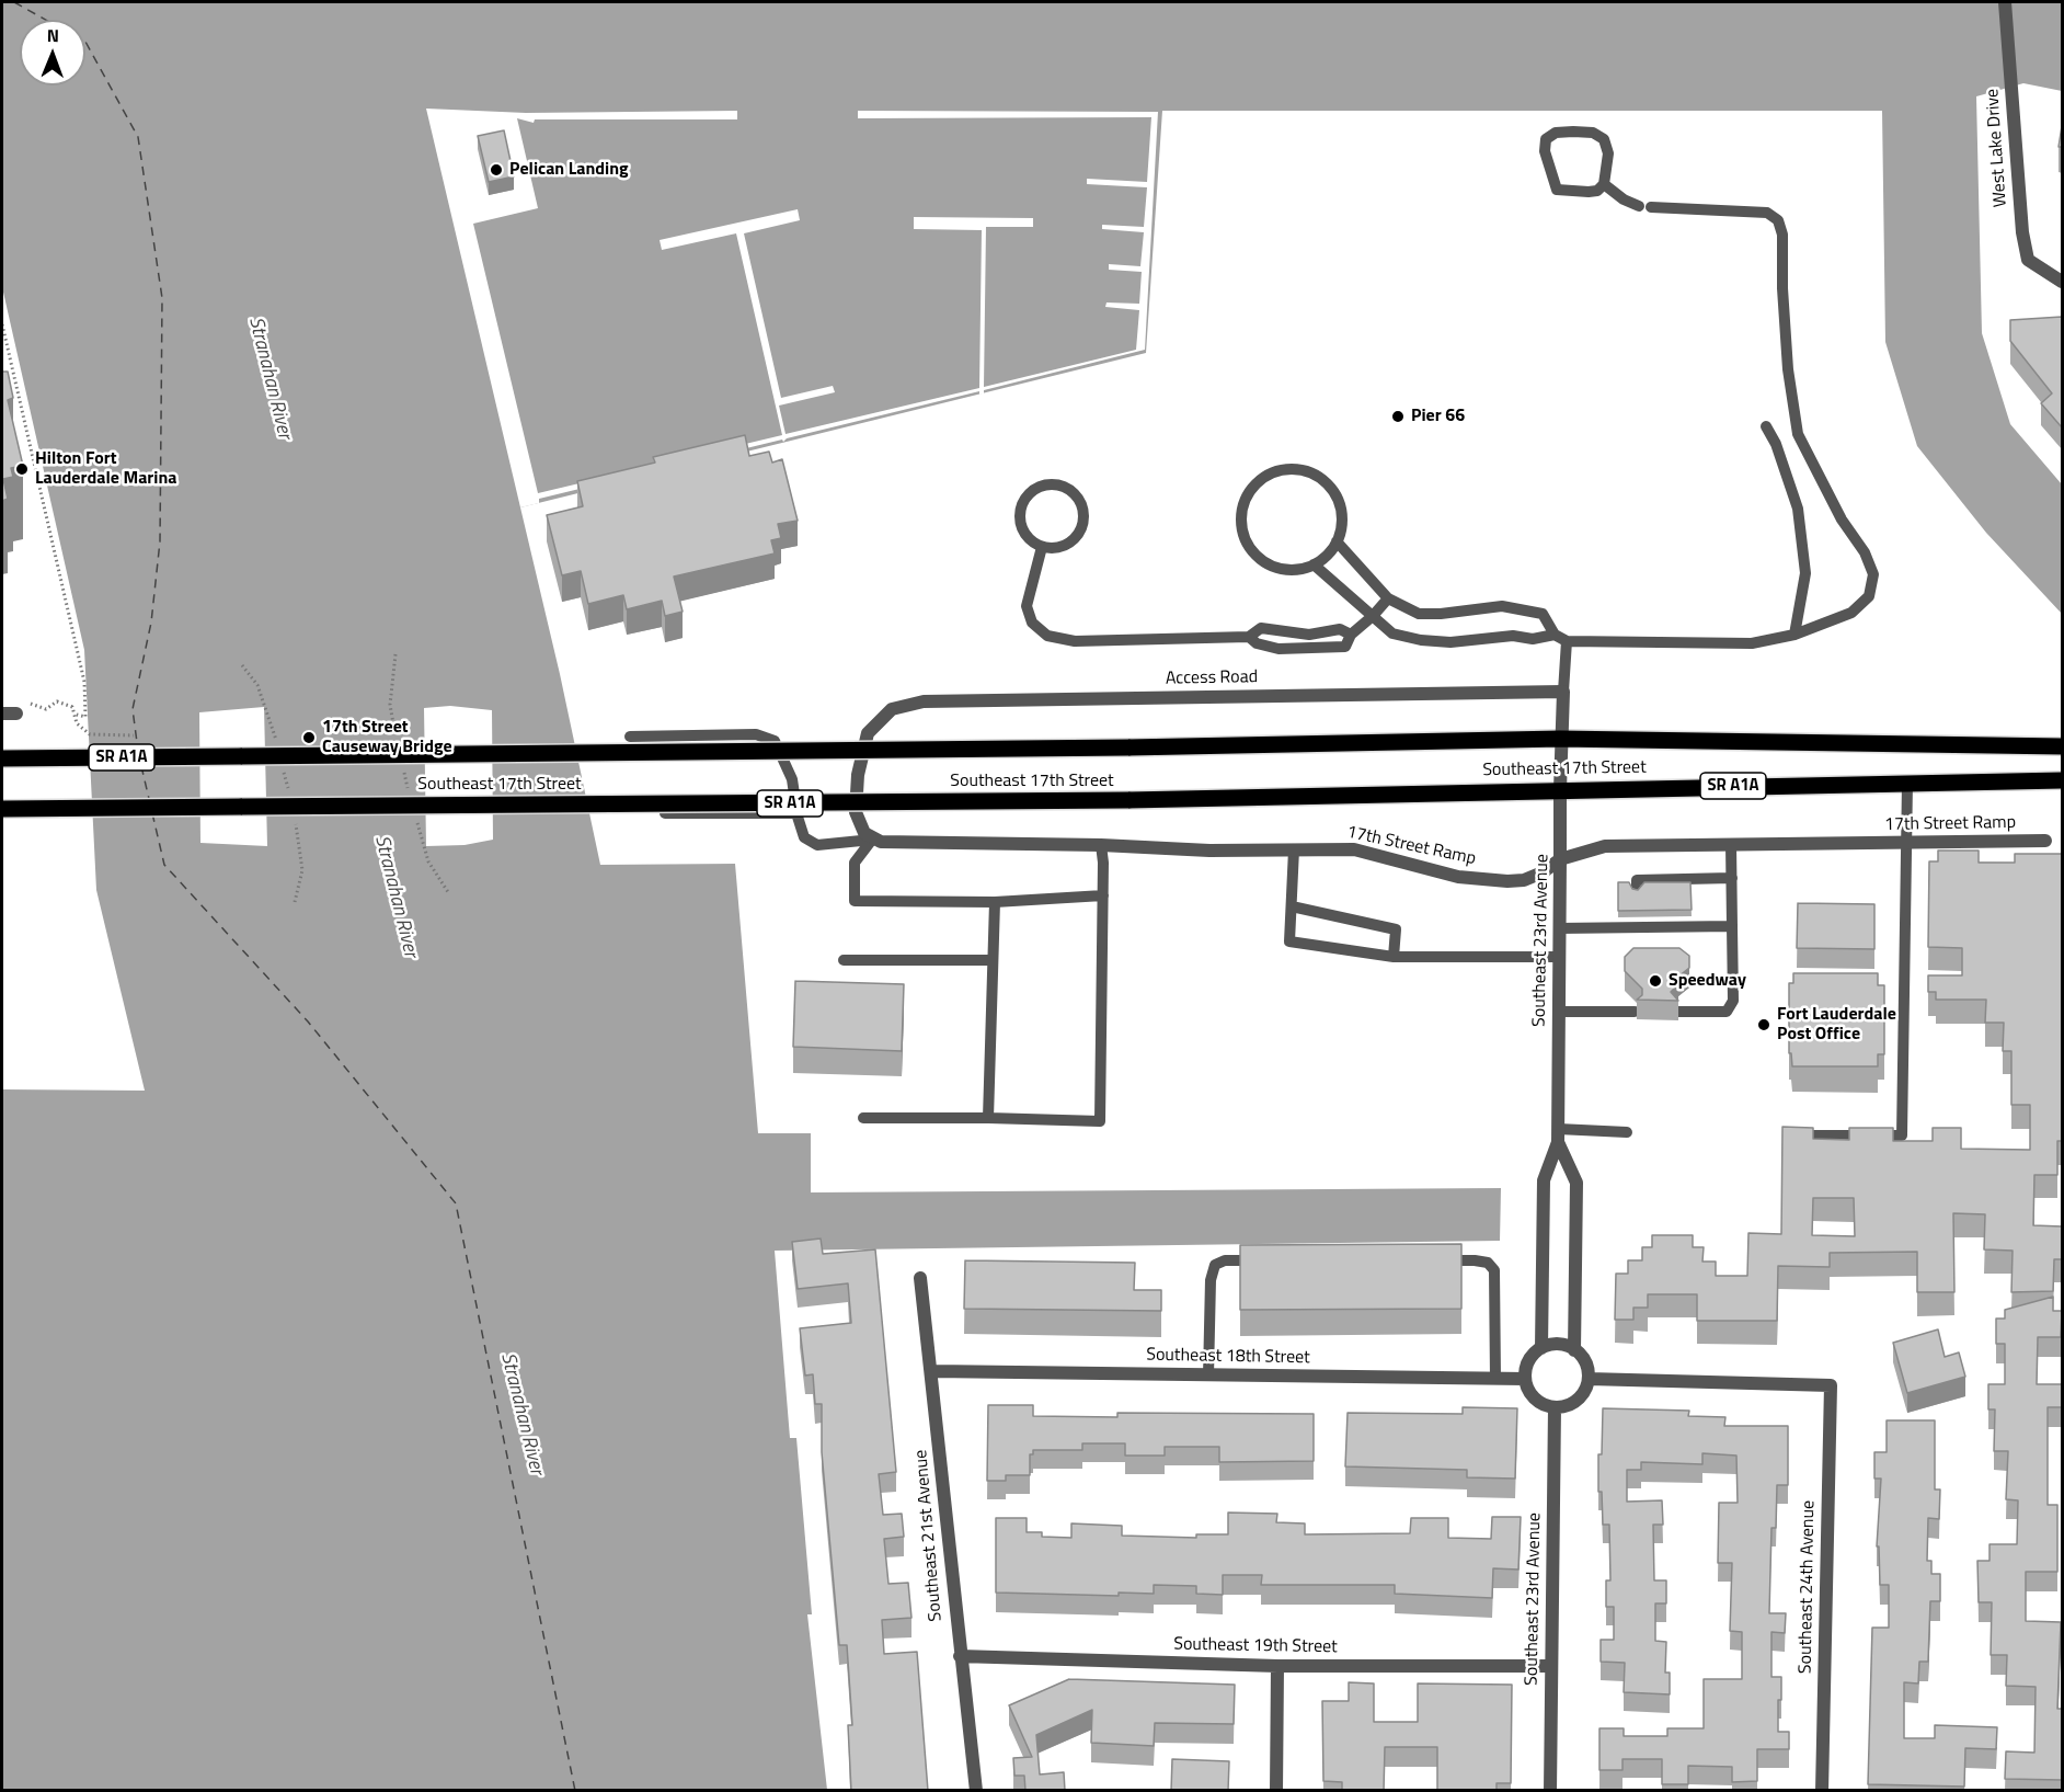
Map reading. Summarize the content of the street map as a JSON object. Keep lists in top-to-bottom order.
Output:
{
  "streets": {
    "main road": ["SR A1A", "Southeast 17th Street"],
    "street": [
      "West Lake Drive",
      "Access Road",
      "17th Street Ramp",
      "Southeast 23rd Avenue",
      "Southeast 18th Street",
      "Southeast 21st Avenue",
      "Southeast 24th Avenue",
      "Southeast 19th Street"
    ]
  },
  "crossings": [
    ["Access Road", "17th Street Ramp"],
    ["Southeast 17th Street", "Southeast 23rd Avenue"],
    ["17th Street Ramp", "Southeast 23rd Avenue"],
    ["Southeast 23rd Avenue", "Southeast 18th Street"],
    ["Southeast 23rd Avenue", "Southeast 24th Avenue"],
    ["Southeast 23rd Avenue", "Southeast 19th Street"],
    ["Southeast 18th Street", "Southeast 21st Avenue"],
    ["Southeast 18th Street", "Southeast 24th Avenue"],
    ["Southeast 21st Avenue", "Southeast 19th Street"]
  ],
  "water": ["Stranahan River"],
  "places": [
    "Pelican Landing",
    "Pier 66",
    "Hilton Fort Lauderdale Marina",
    "17th Street Causeway Bridge",
    "Speedway",
    "Fort Lauderdale Post Office"
  ],
  "north": "top"
}
